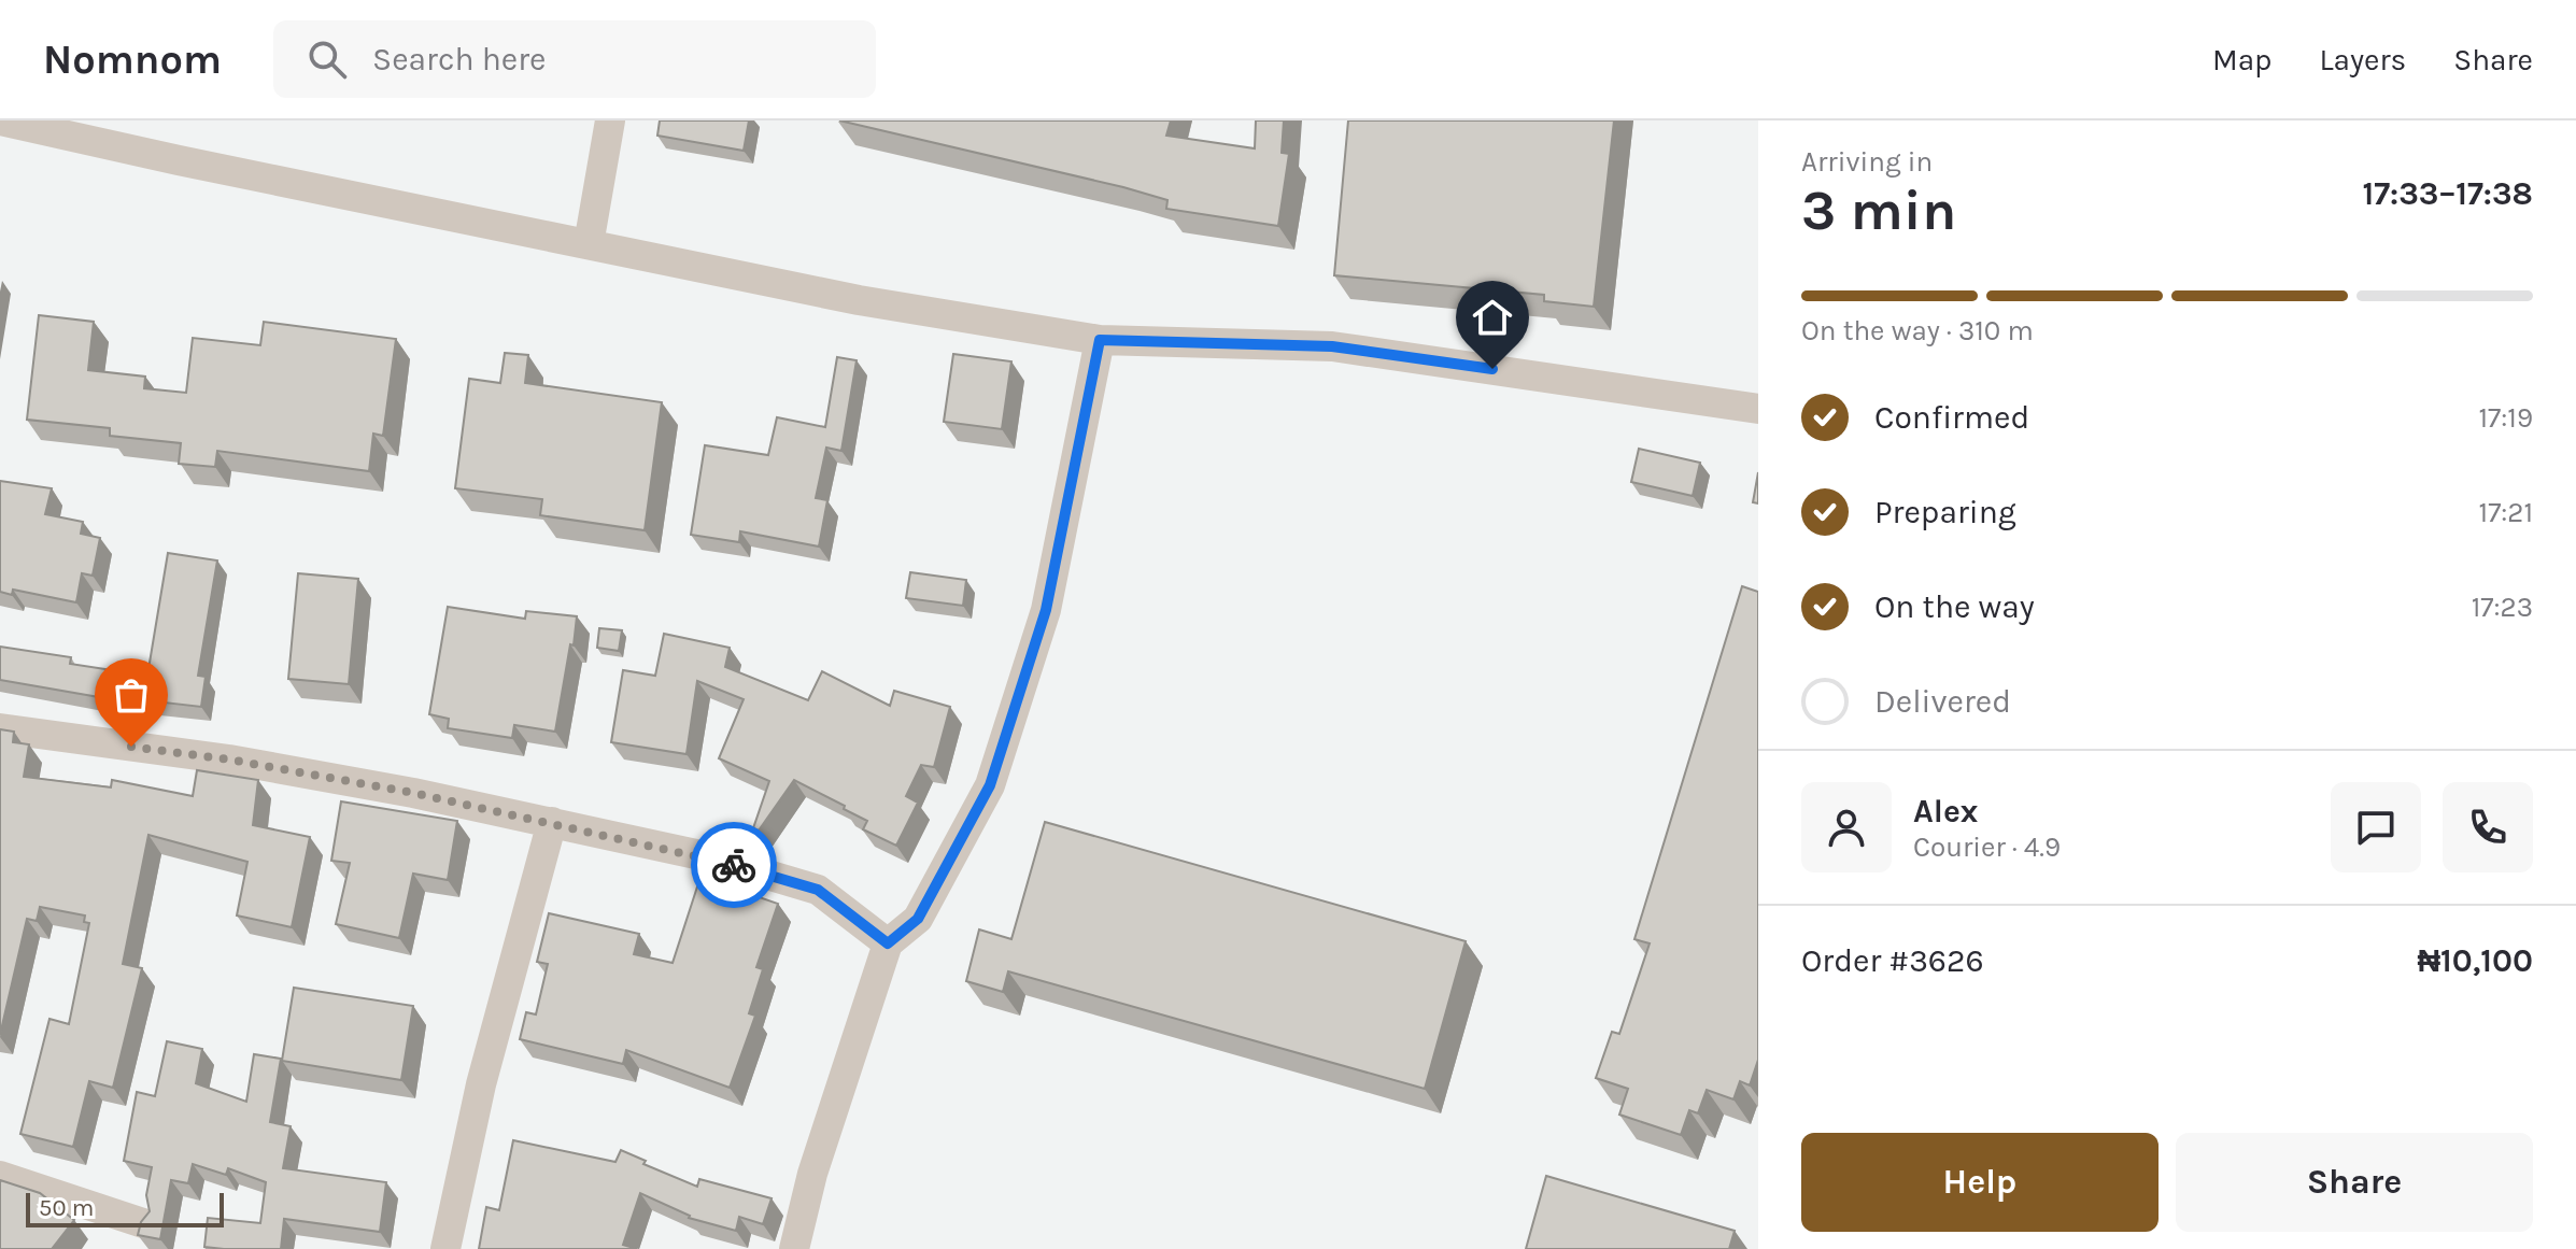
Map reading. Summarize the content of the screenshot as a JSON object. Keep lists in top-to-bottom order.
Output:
{
  "scale_bar": "50 m",
  "page": {
    "header": "Nomnom",
    "search": "Search here",
    "nav": ["Map", "Layers", "Share"],
    "heading": ["3 min", "Arriving in", "17:33–17:38"],
    "panel": [
      "Alex",
      "Courier · 4.9",
      "Order #3626",
      "₦10,100"
    ],
    "bar": "On the way · 310 m",
    "list": [
      ["Confirmed", "17:19"],
      ["Preparing", "17:21"],
      ["On the way", "17:23"],
      "Delivered"
    ],
    "buttons": ["Help", "Share"],
    "scale": "50 m"
  }
}
